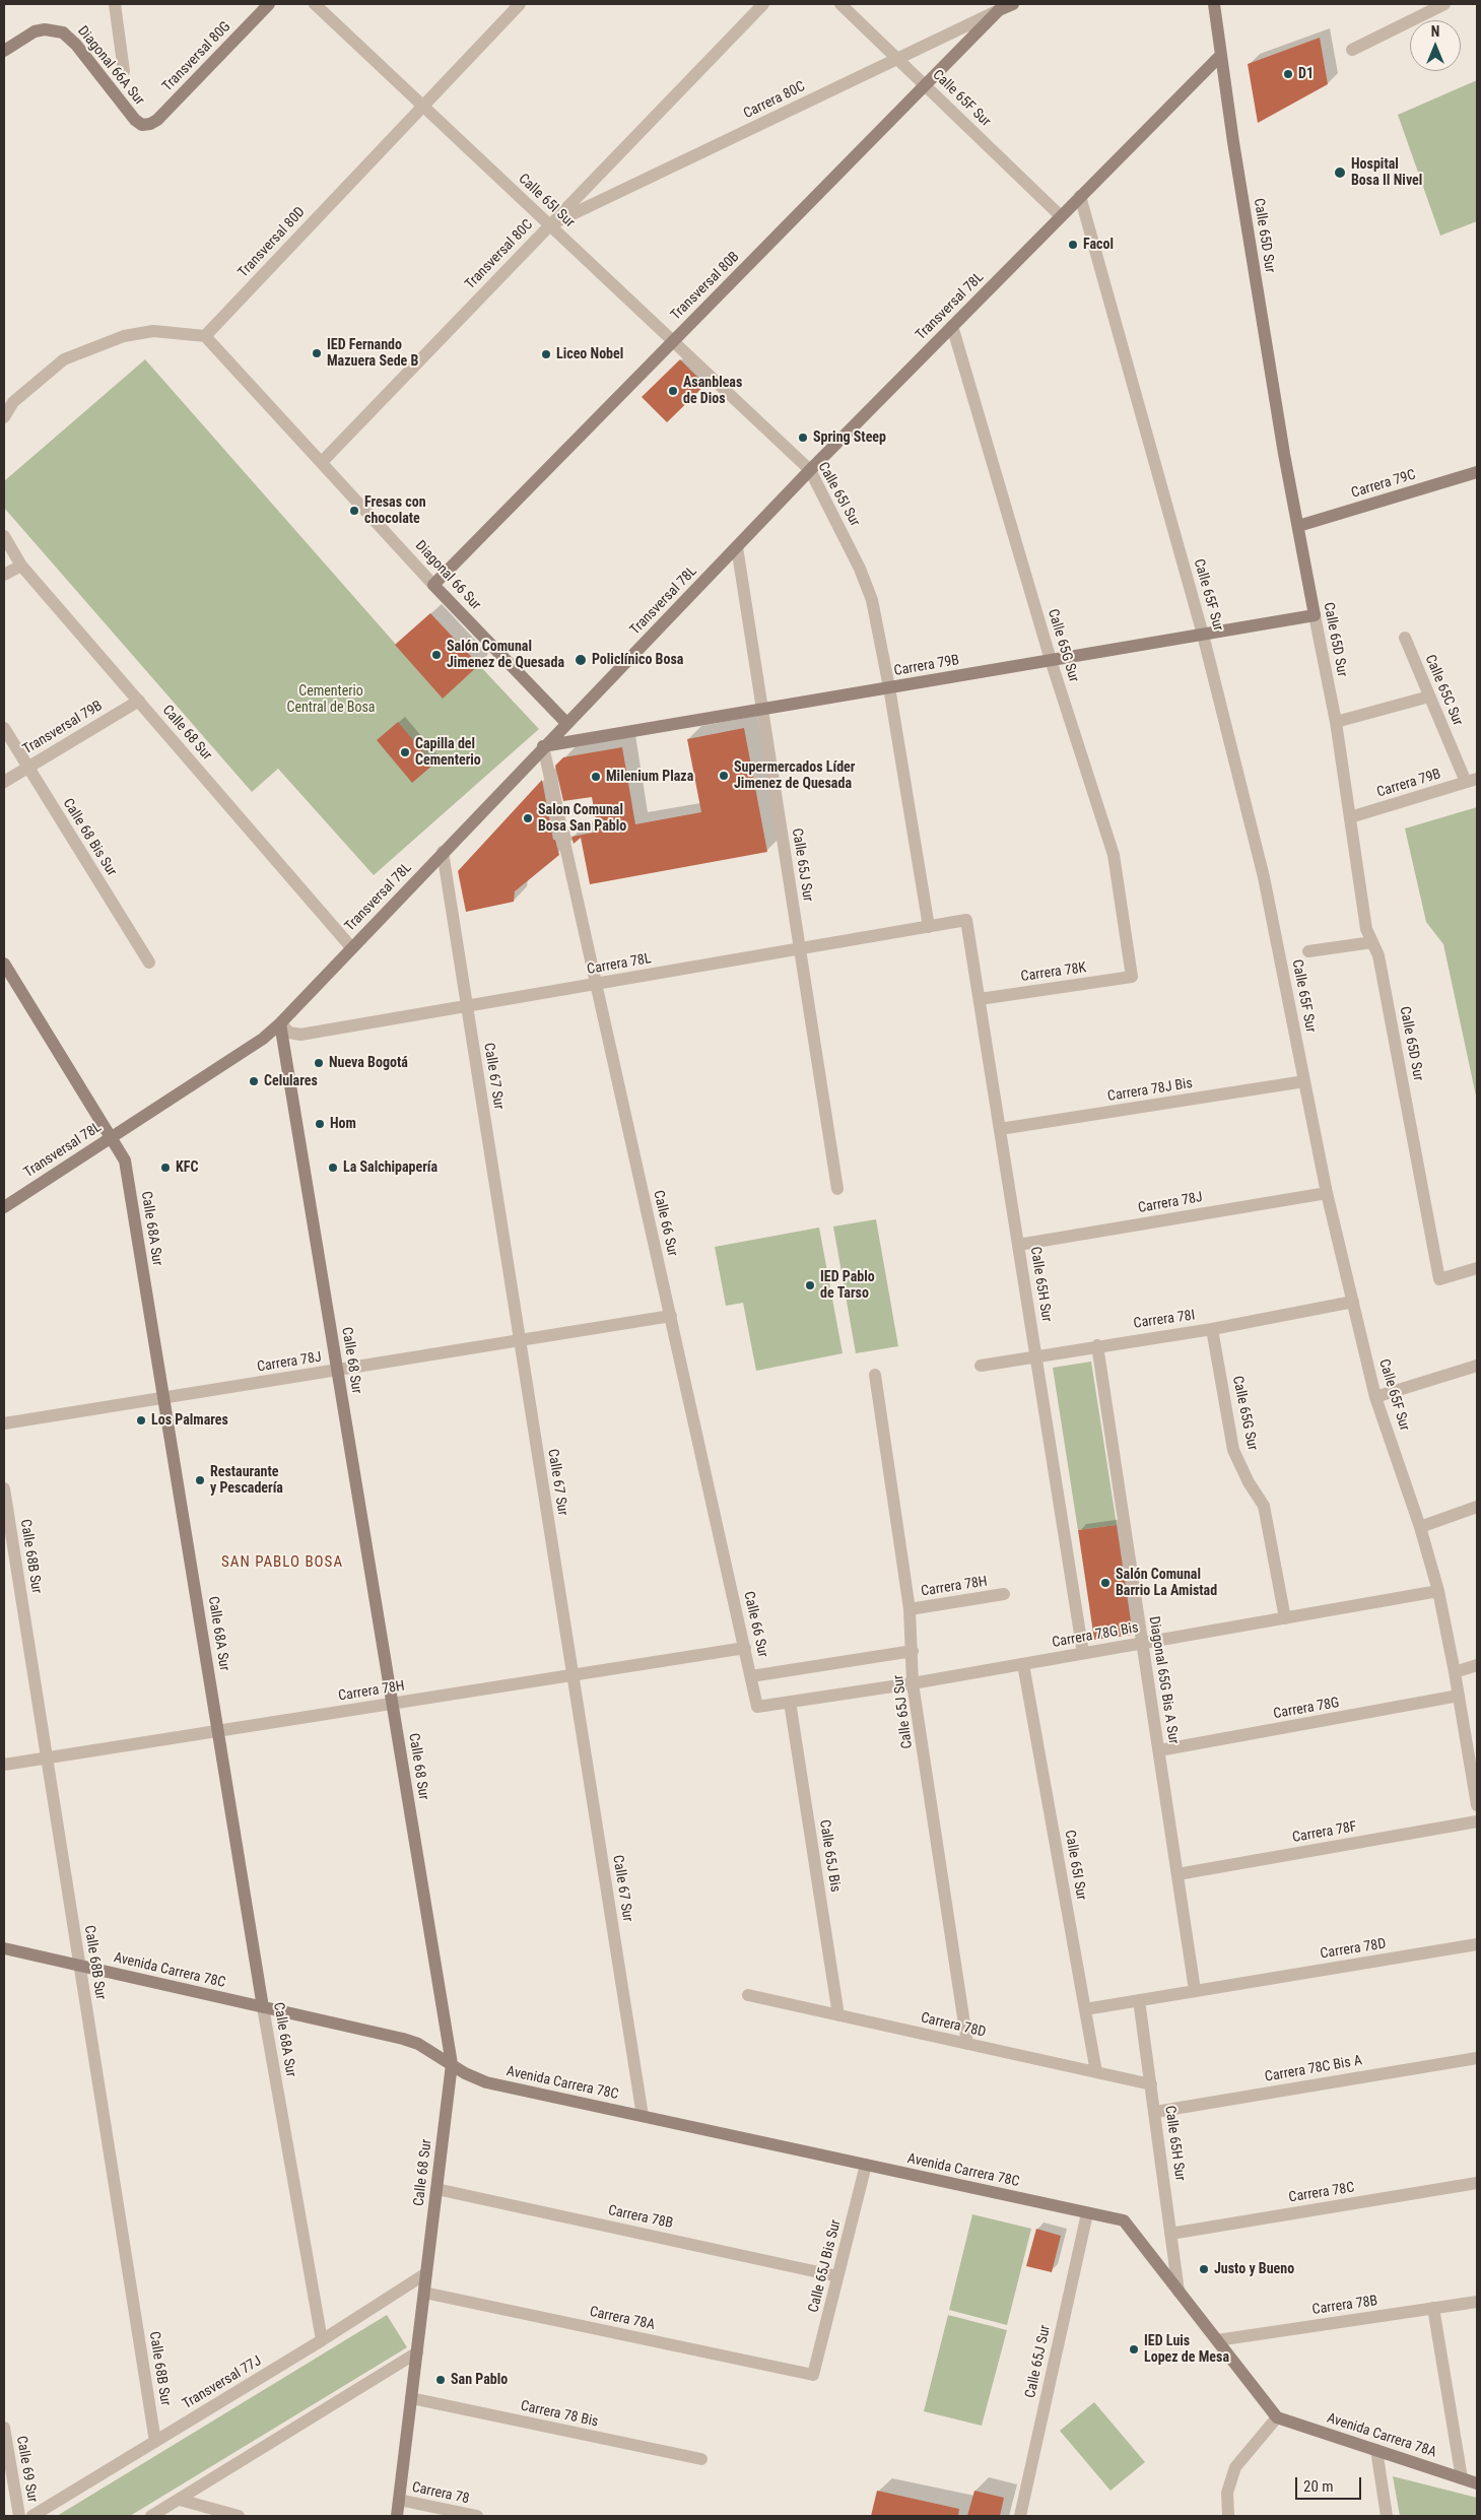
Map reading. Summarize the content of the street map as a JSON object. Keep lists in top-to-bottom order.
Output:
{
  "streets": {
    "street": [
      "Transversal 80G",
      "Diagonal 66A Sur",
      "Calle 65F Sur",
      "Carrera 80C",
      "Calle 65I Sur",
      "Calle 65D Sur",
      "Transversal 80D",
      "Transversal 80C",
      "Transversal 80B",
      "Transversal 78L",
      "Carrera 79C",
      "Diagonal 66 Sur",
      "Calle 65G Sur",
      "Carrera 79B",
      "Calle 65C Sur",
      "Transversal 79B",
      "Calle 68 Sur",
      "Calle 68 Bis Sur",
      "Calle 65J Sur",
      "Carrera 78L",
      "Carrera 78K",
      "Calle 67 Sur",
      "Carrera 78J Bis",
      "Carrera 78J",
      "Calle 66 Sur",
      "Calle 68A Sur",
      "Calle 65H Sur",
      "Carrera 78I",
      "Calle 68B Sur",
      "Carrera 78H",
      "Carrera 78G Bis",
      "Diagonal 65G Bis A Sur",
      "Carrera 78G",
      "Carrera 78F",
      "Calle 65J Bis",
      "Carrera 78D",
      "Avenida Carrera 78C",
      "Carrera 78C Bis A",
      "Carrera 78C",
      "Carrera 78B",
      "Calle 65J Bis Sur",
      "Carrera 78A",
      "Transversal 77J",
      "Carrera 78 Bis",
      "Avenida Carrera 78A",
      "Calle 69 Sur",
      "Carrera 78"
    ]
  },
  "crossings": [
    ["Transversal 80G", "Diagonal 66A Sur"],
    ["Calle 65F Sur", "Carrera 80C"],
    ["Calle 65F Sur", "Transversal 80B"],
    ["Calle 65F Sur", "Transversal 78L"],
    ["Calle 65F Sur", "Carrera 79B"],
    ["Calle 65F Sur", "Carrera 78J Bis"],
    ["Calle 65F Sur", "Carrera 78J"],
    ["Calle 65F Sur", "Carrera 78I"],
    ["Calle 65F Sur", "Carrera 78G Bis"],
    ["Calle 65F Sur", "Carrera 78G"],
    ["Carrera 80C", "Calle 65I Sur"],
    ["Carrera 80C", "Transversal 80C"],
    ["Carrera 80C", "Transversal 80B"],
    ["Calle 65I Sur", "Transversal 80D"],
    ["Calle 65I Sur", "Transversal 80C"],
    ["Calle 65I Sur", "Transversal 80B"],
    ["Calle 65I Sur", "Transversal 78L"],
    ["Calle 65I Sur", "Carrera 79B"],
    ["Calle 65I Sur", "Carrera 78L"],
    ["Calle 65I Sur", "Carrera 78G Bis"],
    ["Calle 65I Sur", "Carrera 78D"],
    ["Calle 65D Sur", "Transversal 78L"],
    ["Calle 65D Sur", "Carrera 79C"],
    ["Calle 65D Sur", "Carrera 79B"],
    ["Transversal 80D", "Diagonal 66 Sur"],
    ["Transversal 80C", "Diagonal 66 Sur"],
    ["Transversal 80B", "Diagonal 66 Sur"],
    ["Transversal 78L", "Diagonal 66 Sur"],
    ["Transversal 78L", "Calle 65G Sur"],
    ["Transversal 78L", "Carrera 79B"],
    ["Transversal 78L", "Calle 68 Sur"],
    ["Transversal 78L", "Calle 65J Sur"],
    ["Transversal 78L", "Carrera 78L"],
    ["Transversal 78L", "Calle 67 Sur"],
    ["Transversal 78L", "Calle 66 Sur"],
    ["Transversal 78L", "Calle 68A Sur"],
    ["Calle 65G Sur", "Carrera 79B"],
    ["Calle 65G Sur", "Carrera 78K"],
    ["Calle 65G Sur", "Carrera 78I"],
    ["Calle 65G Sur", "Carrera 78G Bis"],
    ["Carrera 79B", "Calle 65C Sur"],
    ["Carrera 79B", "Calle 65J Sur"],
    ["Carrera 79B", "Calle 66 Sur"],
    ["Transversal 79B", "Calle 68 Sur"],
    ["Transversal 79B", "Calle 68 Bis Sur"],
    ["Calle 68 Sur", "Carrera 78L"],
    ["Calle 68 Sur", "Carrera 78J"],
    ["Calle 68 Sur", "Carrera 78H"],
    ["Calle 68 Sur", "Avenida Carrera 78C"],
    ["Calle 68 Sur", "Carrera 78B"],
    ["Calle 68 Sur", "Carrera 78A"],
    ["Calle 68 Sur", "Transversal 77J"],
    ["Calle 68 Sur", "Carrera 78 Bis"],
    ["Calle 68 Sur", "Carrera 78"],
    ["Calle 65J Sur", "Carrera 78L"],
    ["Calle 65J Sur", "Carrera 78H"],
    ["Calle 65J Sur", "Carrera 78G Bis"],
    ["Calle 65J Sur", "Carrera 78D"],
    ["Calle 65J Sur", "Avenida Carrera 78C"],
    ["Carrera 78L", "Calle 67 Sur"],
    ["Carrera 78L", "Calle 66 Sur"],
    ["Carrera 78L", "Calle 65H Sur"],
    ["Carrera 78K", "Calle 65H Sur"],
    ["Calle 67 Sur", "Carrera 78J"],
    ["Calle 67 Sur", "Carrera 78H"],
    ["Calle 67 Sur", "Avenida Carrera 78C"],
    ["Carrera 78J Bis", "Calle 65H Sur"],
    ["Carrera 78J", "Calle 66 Sur"],
    ["Carrera 78J", "Calle 68A Sur"],
    ["Carrera 78J", "Calle 65H Sur"],
    ["Calle 66 Sur", "Carrera 78H"],
    ["Calle 66 Sur", "Carrera 78G Bis"],
    ["Calle 68A Sur", "Carrera 78H"],
    ["Calle 68A Sur", "Avenida Carrera 78C"],
    ["Calle 68A Sur", "Transversal 77J"],
    ["Calle 65H Sur", "Carrera 78I"],
    ["Calle 65H Sur", "Carrera 78G Bis"],
    ["Calle 65H Sur", "Carrera 78D"],
    ["Calle 65H Sur", "Avenida Carrera 78C"],
    ["Calle 65H Sur", "Carrera 78C Bis A"],
    ["Calle 65H Sur", "Carrera 78C"],
    ["Carrera 78I", "Diagonal 65G Bis A Sur"],
    ["Calle 68B Sur", "Carrera 78H"],
    ["Calle 68B Sur", "Avenida Carrera 78C"],
    ["Calle 68B Sur", "Transversal 77J"],
    ["Carrera 78G Bis", "Diagonal 65G Bis A Sur"],
    ["Carrera 78G Bis", "Calle 65J Bis"],
    ["Diagonal 65G Bis A Sur", "Carrera 78G"],
    ["Diagonal 65G Bis A Sur", "Carrera 78F"],
    ["Diagonal 65G Bis A Sur", "Carrera 78D"],
    ["Calle 65J Bis", "Carrera 78D"],
    ["Avenida Carrera 78C", "Calle 65J Bis Sur"],
    ["Carrera 78B", "Calle 65J Bis Sur"],
    ["Calle 65J Bis Sur", "Carrera 78A"]
  ],
  "districts": ["SAN PABLO BOSA"],
  "parks": ["Cementerio Central de Bosa"],
  "places": [
    "D1",
    "Hospital Bosa II Nivel",
    "Facol",
    "IED Fernando Mazuera Sede B",
    "Liceo Nobel",
    "Asanbleas de Dios",
    "Spring Steep",
    "Fresas con chocolate",
    "Salón Comunal Jimenez de Quesada",
    "Policlínico Bosa",
    "Capilla del Cementerio",
    "Supermercados Líder Jimenez de Quesada",
    "Milenium Plaza",
    "Salon Comunal Bosa San Pablo",
    "Nueva Bogotá",
    "Celulares",
    "Hom",
    "KFC",
    "La Salchipapería",
    "IED Pablo de Tarso",
    "Los Palmares",
    "Restaurante y Pescadería",
    "Salón Comunal Barrio La Amistad",
    "Justo y Bueno",
    "IED Luis Lopez de Mesa",
    "San Pablo"
  ],
  "scale_bar": "20 m",
  "north": "top"
}
